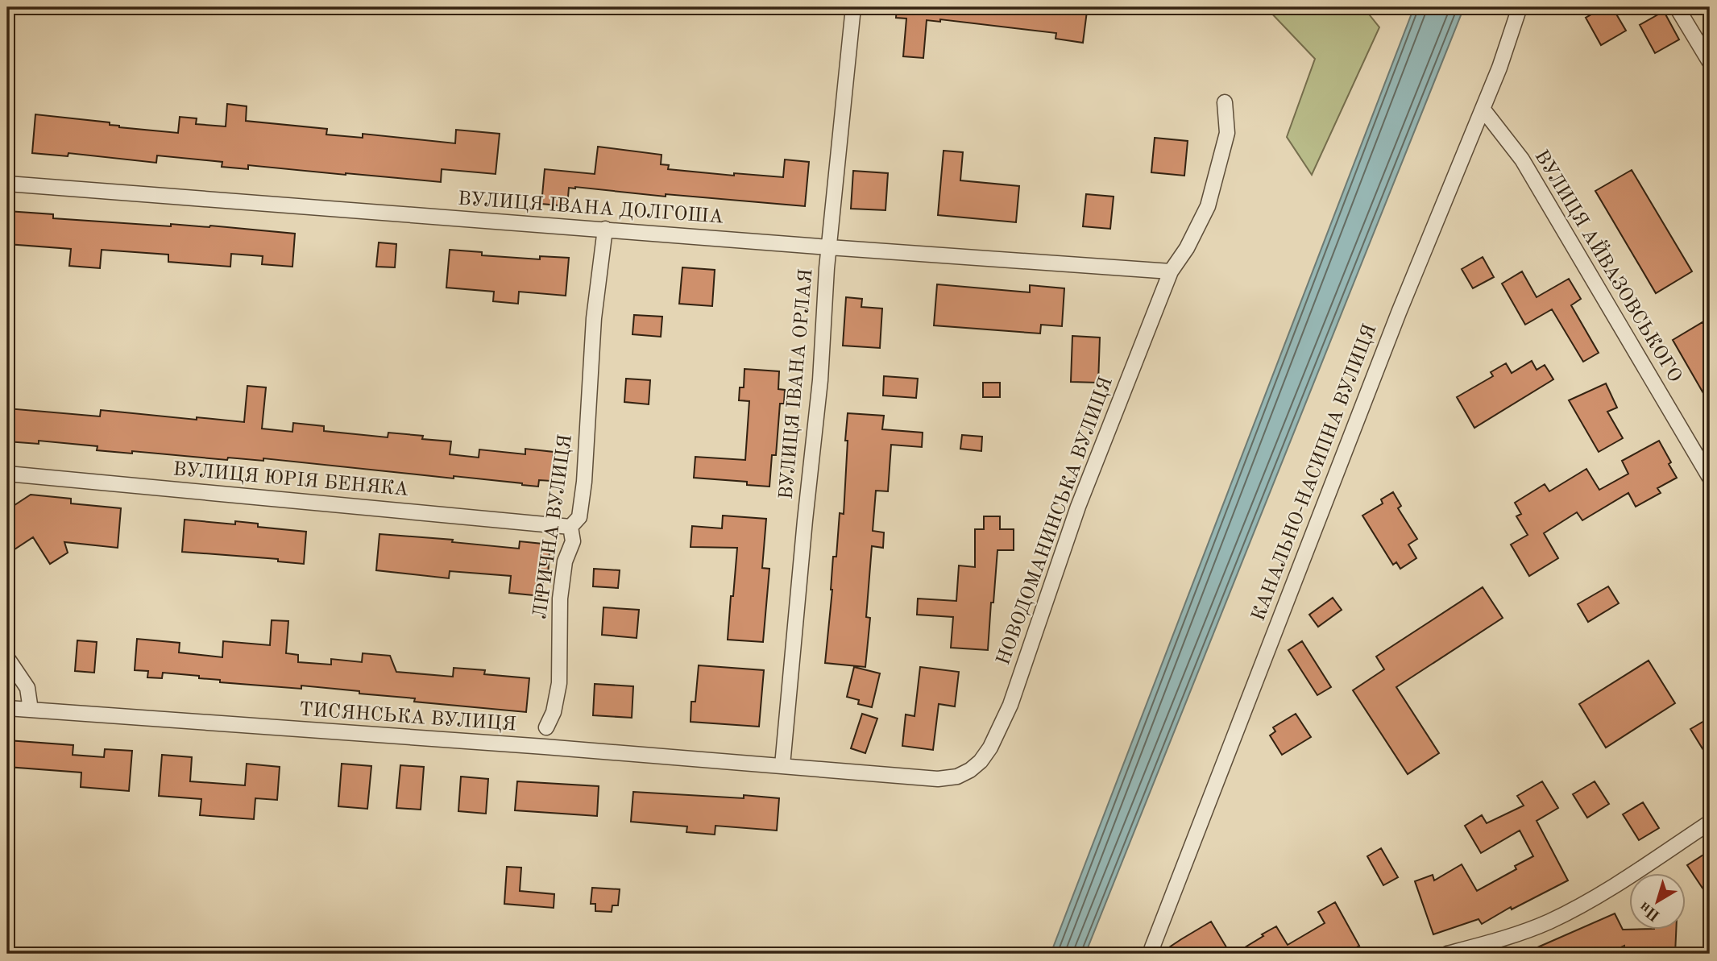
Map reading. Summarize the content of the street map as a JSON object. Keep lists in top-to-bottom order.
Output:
{
  "streets": {
    "street": [
      "ВУЛИЦЯ ІВАНА ДОЛГОША",
      "ВУЛИЦЯ АЙВАЗОВСЬКОГО",
      "ВУЛИЦЯ ІВАНА ОРЛАЯ",
      "КАНАЛЬНО-НАСИПНА ВУЛИЦЯ",
      "ВУЛИЦЯ ЮРІЯ БЕНЯКА",
      "НОВОДОМАНИНСЬКА ВУЛИЦЯ",
      "ЛІРИЧНА ВУЛИЦЯ",
      "ТИСЯНСЬКА ВУЛИЦЯ"
    ]
  },
  "crossings": [
    ["ВУЛИЦЯ ІВАНА ДОЛГОША", "ВУЛИЦЯ ІВАНА ОРЛАЯ"],
    ["ВУЛИЦЯ ІВАНА ДОЛГОША", "НОВОДОМАНИНСЬКА ВУЛИЦЯ"],
    ["ВУЛИЦЯ ІВАНА ДОЛГОША", "ЛІРИЧНА ВУЛИЦЯ"],
    ["ВУЛИЦЯ АЙВАЗОВСЬКОГО", "КАНАЛЬНО-НАСИПНА ВУЛИЦЯ"],
    ["ВУЛИЦЯ ІВАНА ОРЛАЯ", "НОВОДОМАНИНСЬКА ВУЛИЦЯ"],
    ["ВУЛИЦЯ ІВАНА ОРЛАЯ", "ТИСЯНСЬКА ВУЛИЦЯ"],
    ["ВУЛИЦЯ ЮРІЯ БЕНЯКА", "ЛІРИЧНА ВУЛИЦЯ"],
    ["НОВОДОМАНИНСЬКА ВУЛИЦЯ", "ТИСЯНСЬКА ВУЛИЦЯ"]
  ],
  "north": "bottom left"
}
